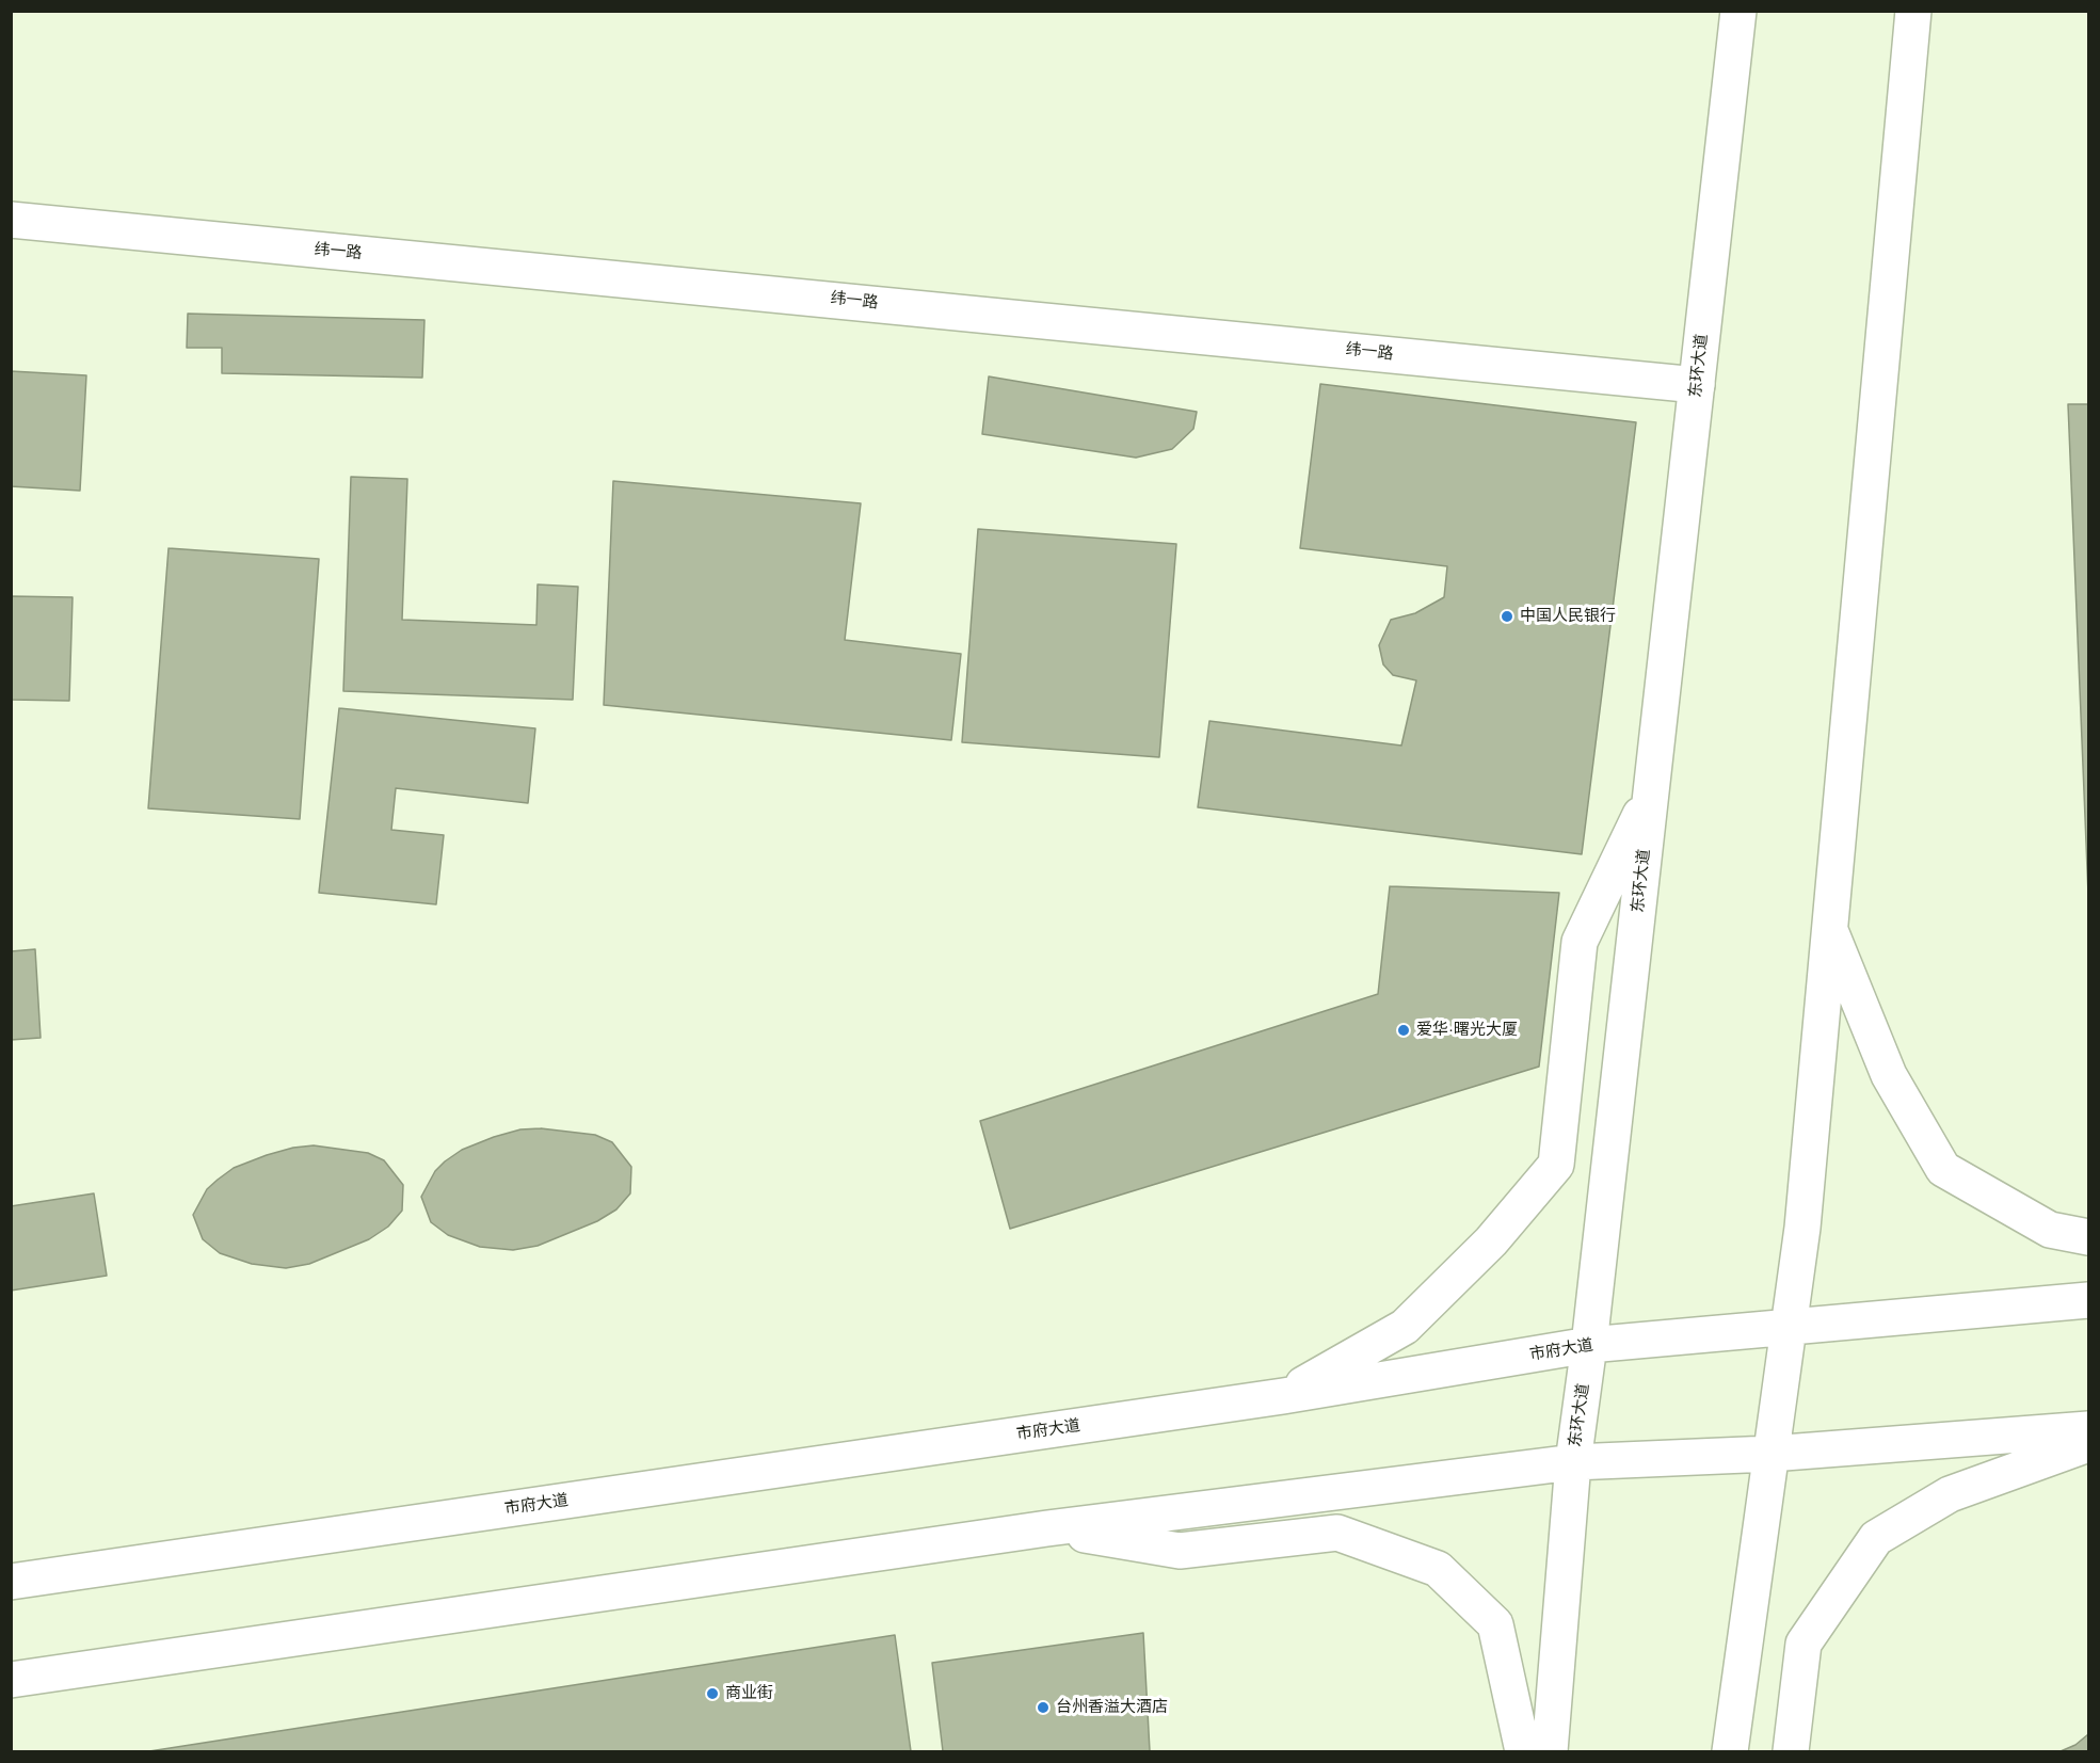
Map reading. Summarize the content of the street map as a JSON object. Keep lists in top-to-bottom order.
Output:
{
  "streets": {
    "main road": ["纬一路", "东环大道", "市府大道"]
  },
  "crossings": [
    ["纬一路", "东环大道"],
    ["东环大道", "市府大道"]
  ],
  "places": [
    "中国人民银行",
    "爱华·曙光大厦",
    "商业街",
    "台州香溢大酒店"
  ]
}
